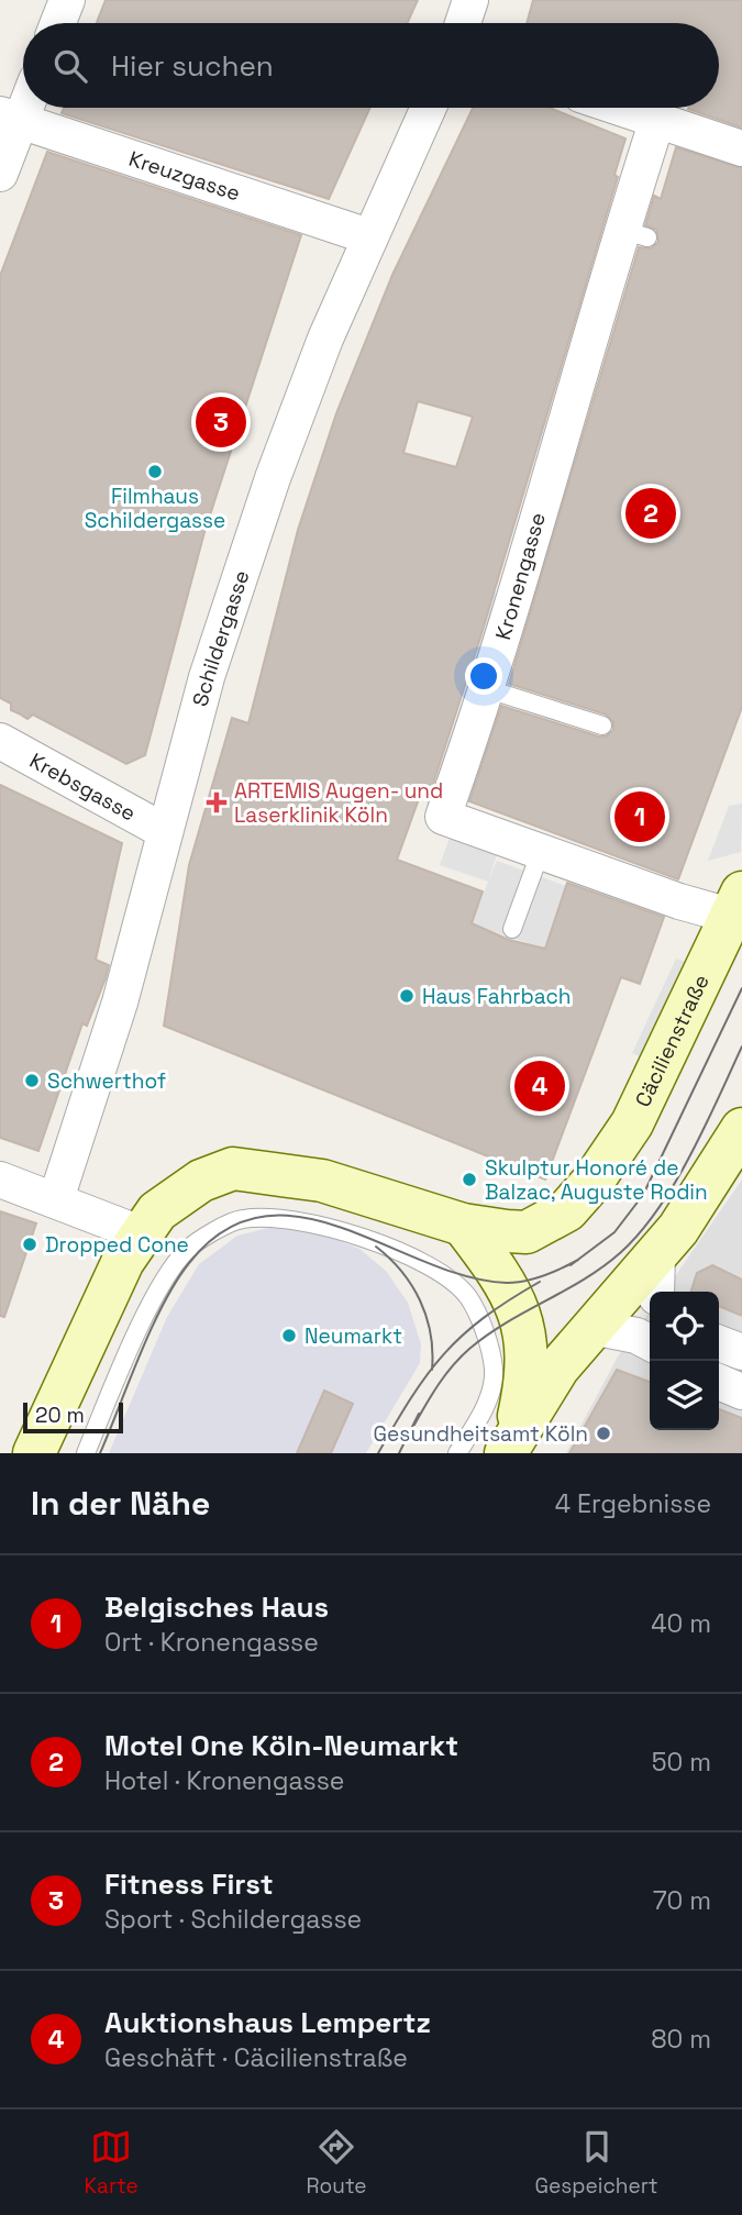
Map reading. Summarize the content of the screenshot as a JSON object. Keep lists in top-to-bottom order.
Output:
{
  "streets": {
    "main road": ["Cäcilienstraße"],
    "street": [
      "Kreuzgasse",
      "Kronengasse",
      "Schildergasse",
      "Krebsgasse"
    ]
  },
  "crossings": [
    ["Kreuzgasse", "Schildergasse"],
    ["Kronengasse", "Cäcilienstraße"],
    ["Schildergasse", "Krebsgasse"]
  ],
  "places": {
    "other": [
      "Filmhaus Schildergasse",
      "Haus Fahrbach",
      "Schwerthof",
      "Skulptur Honoré de Balzac, Auguste Rodin",
      "Dropped Cone",
      "Neumarkt",
      "Gesundheitsamt Köln"
    ],
    "health": ["ARTEMIS Augen- und Laserklinik Köln"]
  },
  "scale_bar": "20 m",
  "page": {
    "search": "Hier suchen",
    "pins": [
      "3",
      "2",
      "1",
      "4"
    ],
    "scale": "20 m",
    "heading": ["In der Nähe", "4 Ergebnisse"],
    "list": [
      {
        "mark": "1",
        "name": "Belgisches Haus",
        "note": "Ort · Kronengasse",
        "value": "40 m"
      },
      {
        "mark": "2",
        "name": "Motel One Köln-Neumarkt",
        "note": "Hotel · Kronengasse",
        "value": "50 m"
      },
      {
        "mark": "3",
        "name": "Fitness First",
        "note": "Sport · Schildergasse",
        "value": "70 m"
      },
      {
        "mark": "4",
        "name": "Auktionshaus Lempertz",
        "note": "Geschäft · Cäcilienstraße",
        "value": "80 m"
      }
    ],
    "nav": ["Karte", "Route", "Gespeichert"]
  }
}
